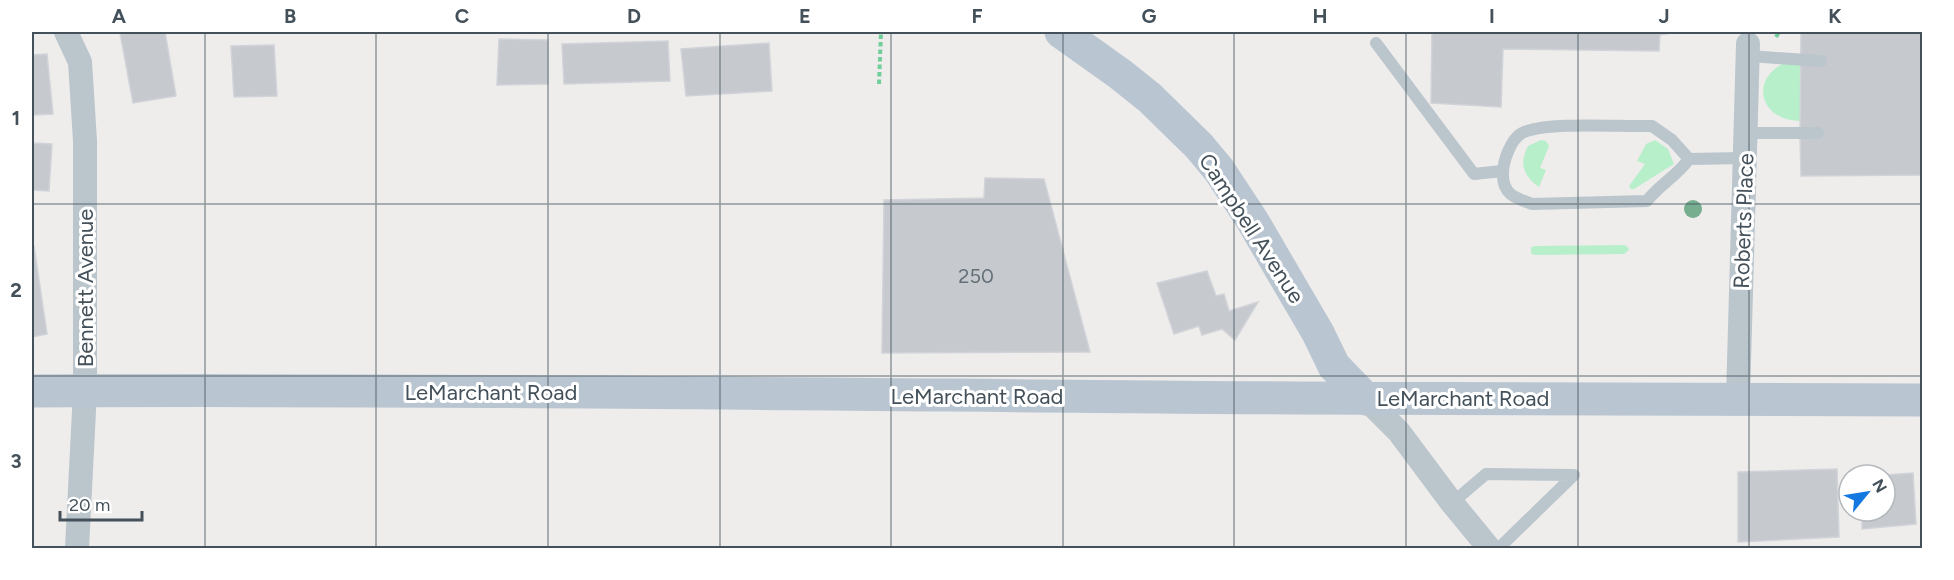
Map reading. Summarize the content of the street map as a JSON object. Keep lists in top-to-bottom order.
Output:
{
  "streets": {
    "main road": ["Campbell Avenue", "LeMarchant Road"],
    "street": ["Roberts Place", "Bennett Avenue"]
  },
  "crossings": [
    ["Roberts Place", "LeMarchant Road"],
    ["Campbell Avenue", "LeMarchant Road"],
    ["Bennett Avenue", "LeMarchant Road"]
  ],
  "house_numbers": ["250"],
  "scale_bar": "20 m",
  "north": "top right",
  "grid": {
    "columns": [
      "A",
      "B",
      "C",
      "D",
      "E",
      "F",
      "G",
      "H",
      "I",
      "J",
      "K"
    ],
    "rows": ["1", "2", "3"]
  }
}
